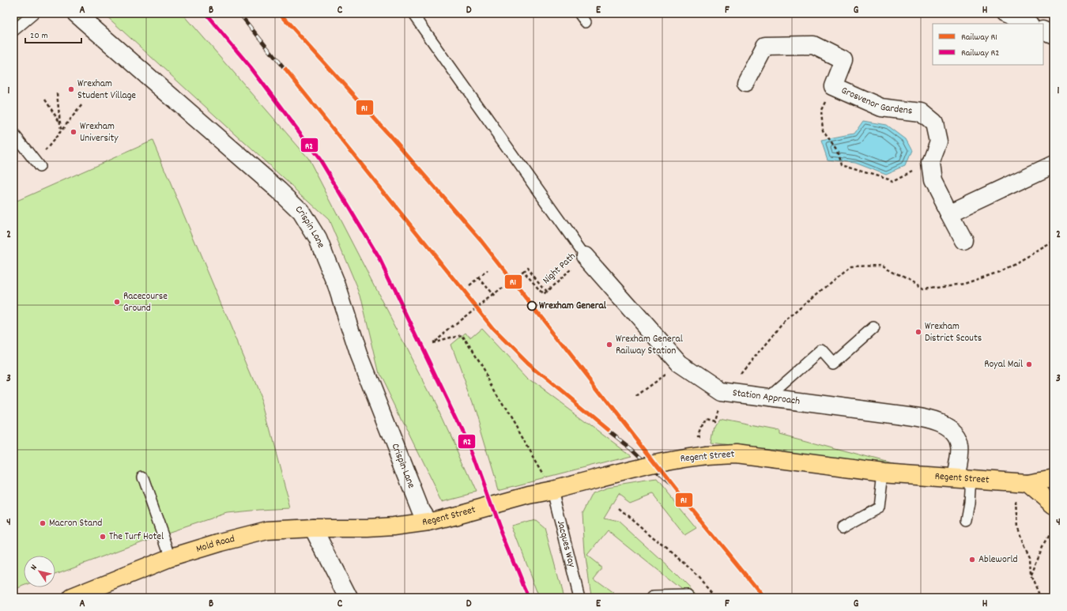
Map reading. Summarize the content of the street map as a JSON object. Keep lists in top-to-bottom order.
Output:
{
  "streets": {
    "main road": ["Regent Street", "Mold Road"],
    "street": ["Grosvenor Gardens", "Crispin Lane", "Station Approach"],
    "lane": ["Jacques Way"],
    "path": ["Night Path"]
  },
  "crossings": [
    ["Crispin Lane", "Regent Street"],
    ["Night Path", "Station Approach"],
    ["Station Approach", "Regent Street"],
    ["Regent Street", "Mold Road"],
    ["Regent Street", "Jacques Way"]
  ],
  "places": [
    "Wrexham Student Village",
    "Wrexham University",
    "Racecourse Ground",
    "Wrexham General",
    "Wrexham District Scouts",
    "Wrexham General Railway Station",
    "Royal Mail",
    "Macron Stand",
    "The Turf Hotel",
    "Ableworld"
  ],
  "lines": ["rail line R1", "rail line R2"],
  "legend": ["Railway R1", "Railway R2"],
  "scale_bar": "20 m",
  "north": "top left",
  "grid": {
    "columns": [
      "A",
      "B",
      "C",
      "D",
      "E",
      "F",
      "G",
      "H"
    ],
    "rows": [
      "1",
      "2",
      "3",
      "4"
    ]
  }
}
